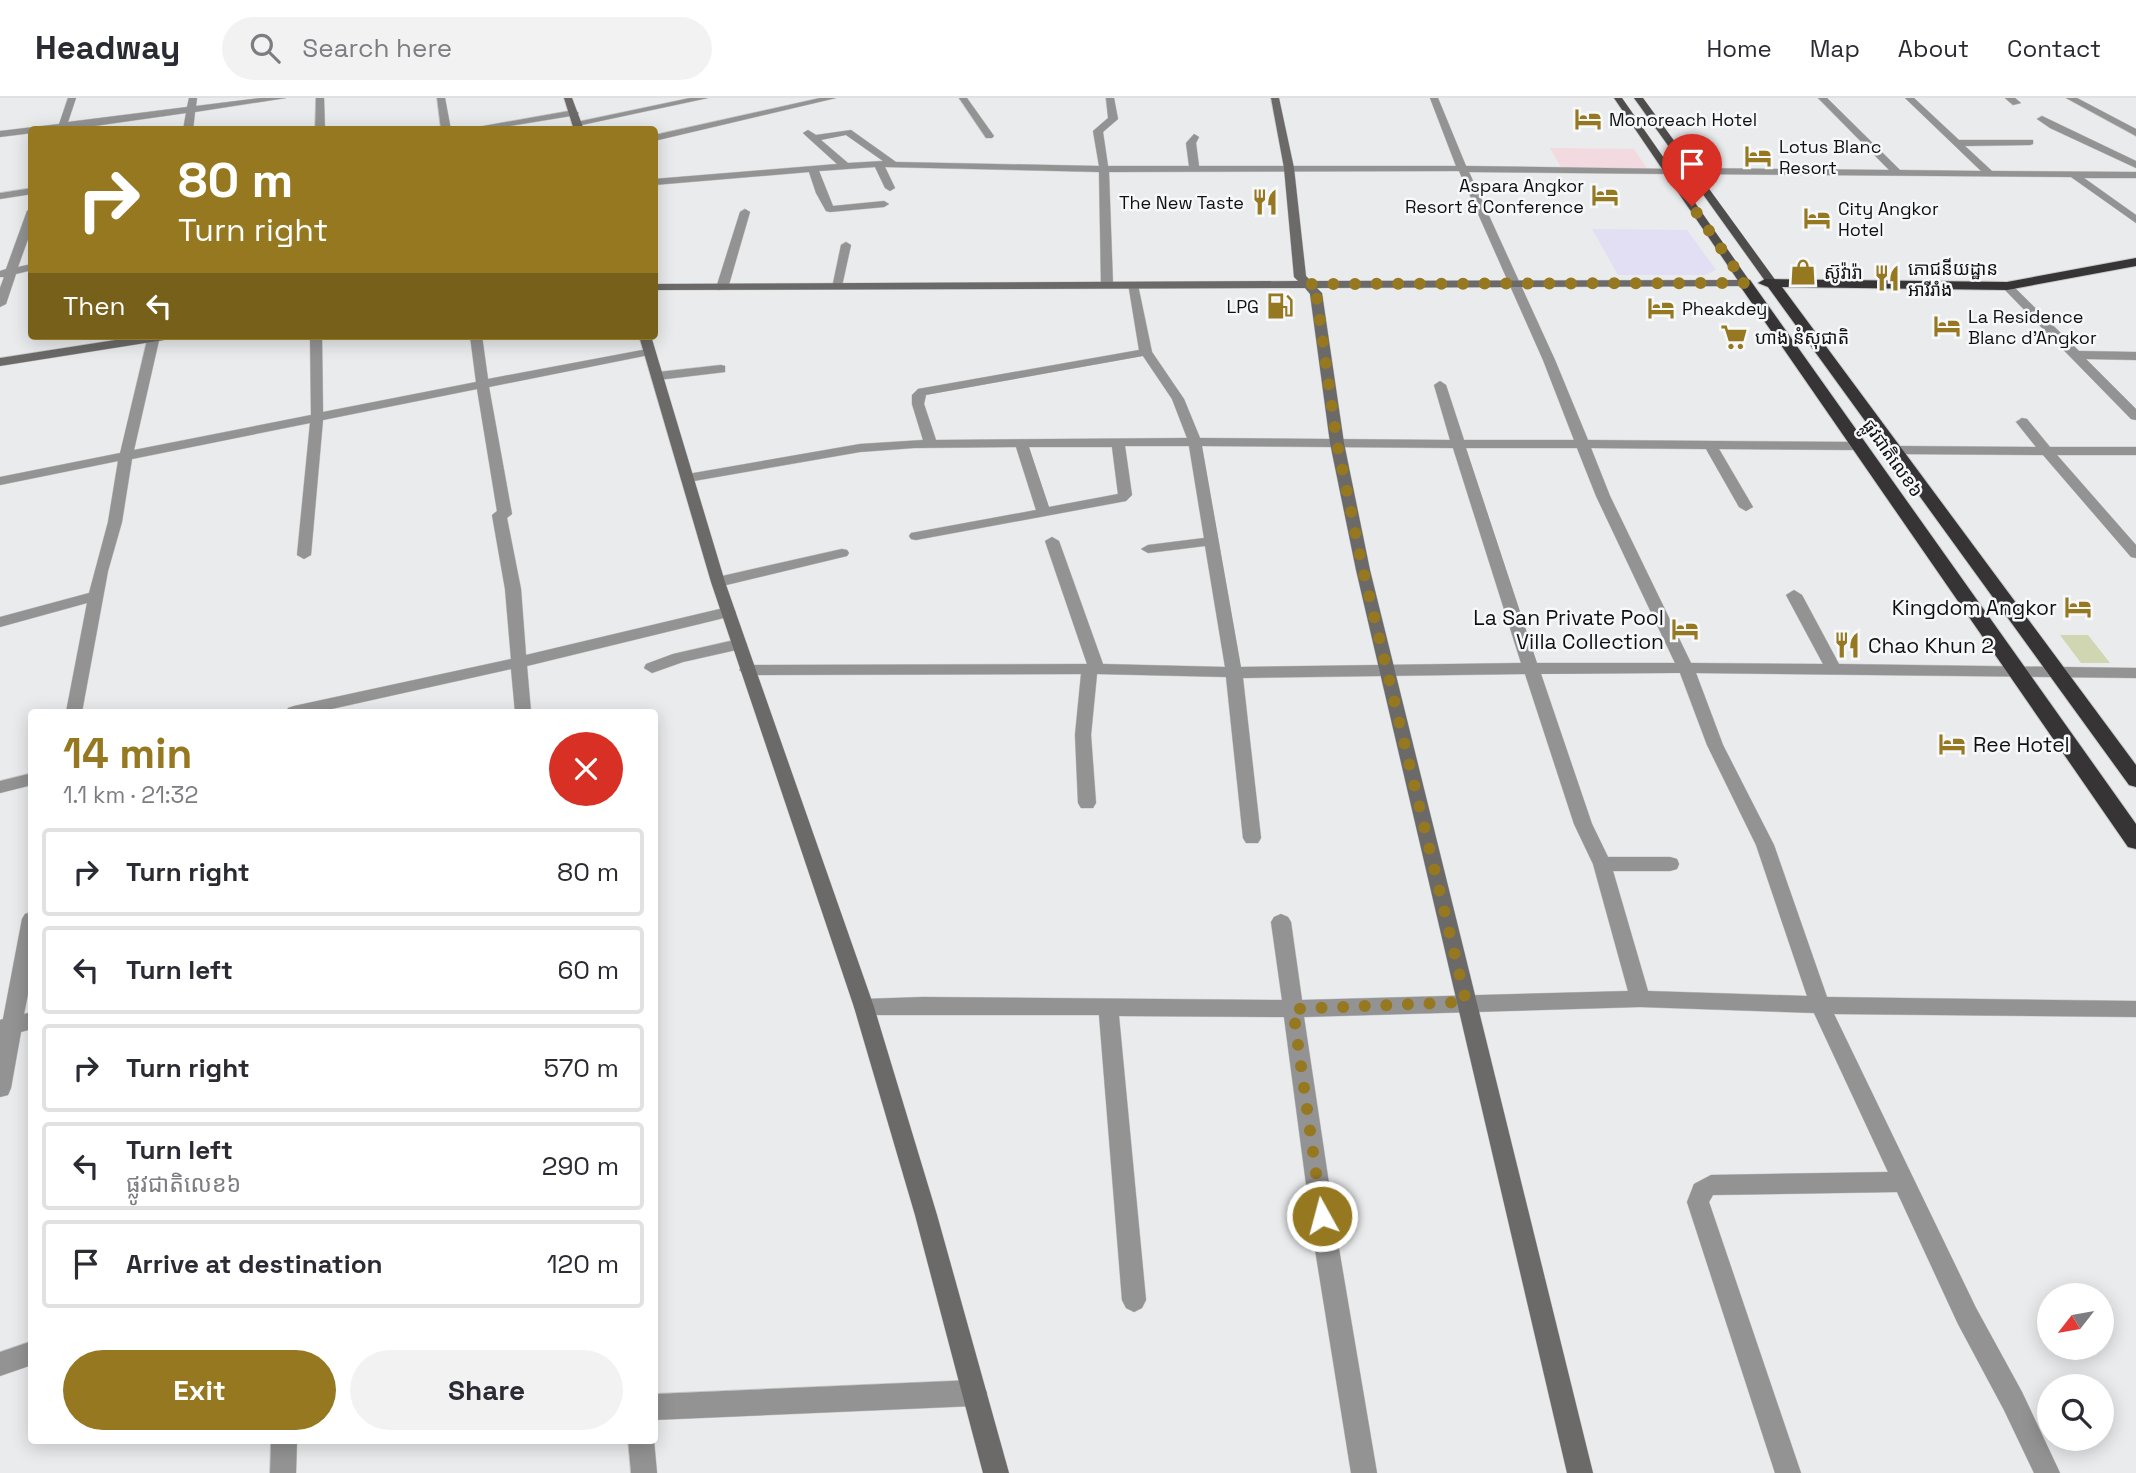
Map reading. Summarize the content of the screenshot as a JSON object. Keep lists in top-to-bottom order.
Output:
{
  "streets": {
    "highway": ["ផ្លូវជាតិលេខ៦"]
  },
  "places": {
    "hotel": [
      "Monoreach Hotel",
      "Lotus Blanc Resort",
      "Aspara Angkor Resort & Conference",
      "City Angkor Hotel",
      "Pheakdey",
      "La Residence Blanc d'Angkor",
      "Kingdom Angkor",
      "La San Private Pool Villa Collection",
      "Ree Hotel"
    ],
    "restaurant": ["The New Taste", "ភោជនីយដ្ឋាន អារីរាំង", "Chao Khun 2"],
    "shop": ["ស៊ូវ៉ារ៉ា"],
    "fuel station": ["LPG"],
    "supermarket": ["ហាង នំសុជាតិ"]
  },
  "north": "bottom left",
  "page": {
    "header": "Headway",
    "search": "Search here",
    "nav": [
      "Home",
      "Map",
      "About",
      "Contact"
    ],
    "turn": ["80 m", "Turn right"],
    "then": "Then",
    "heading": ["14 min", "1.1 km · 21:32"],
    "list": [
      {
        "name": "Turn right",
        "value": "80 m"
      },
      {
        "name": "Turn left",
        "value": "60 m"
      },
      {
        "name": "Turn right",
        "value": "570 m"
      },
      {
        "name": "Turn left",
        "note": "ផ្លូវជាតិលេខ៦",
        "value": "290 m"
      },
      {
        "name": "Arrive at destination",
        "value": "120 m"
      }
    ],
    "buttons": ["Exit", "Share"]
  }
}
